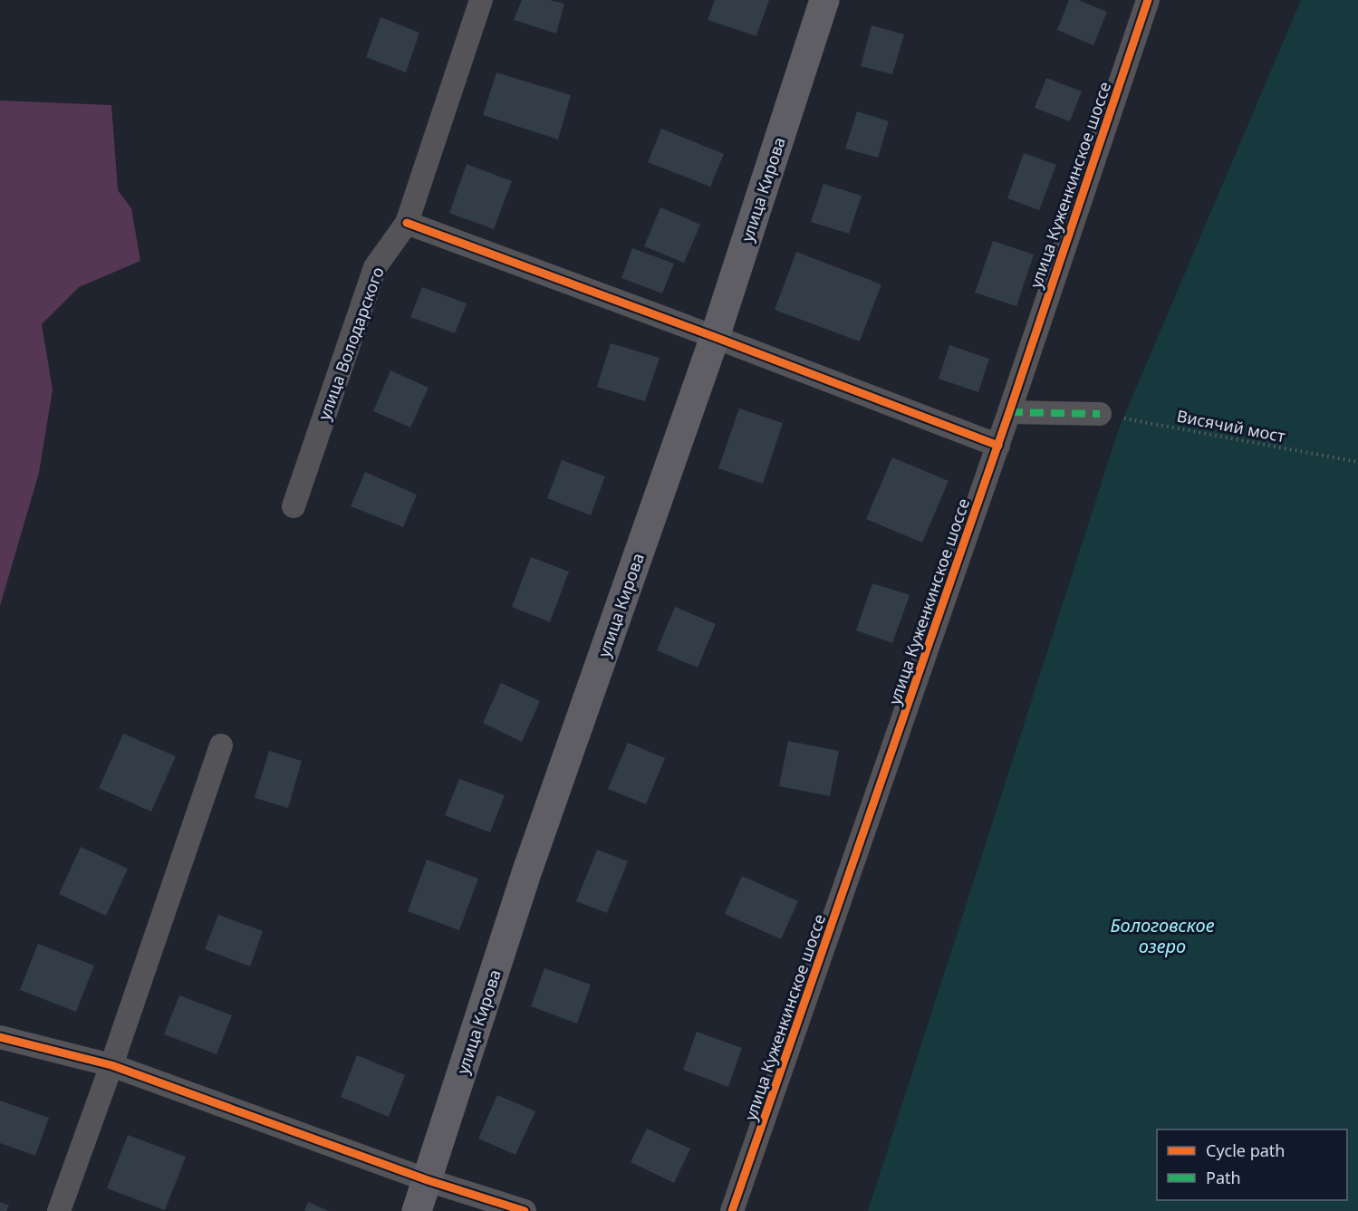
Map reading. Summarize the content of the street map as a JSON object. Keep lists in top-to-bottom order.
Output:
{
  "streets": {
    "main road": ["улица Кирова"],
    "street": ["улица Куженкинское шоссе", "улица Володарского"],
    "path": ["Висячий мост"]
  },
  "water": ["Бологовское озеро"],
  "legend": ["Cycle path", "Path"]
}
